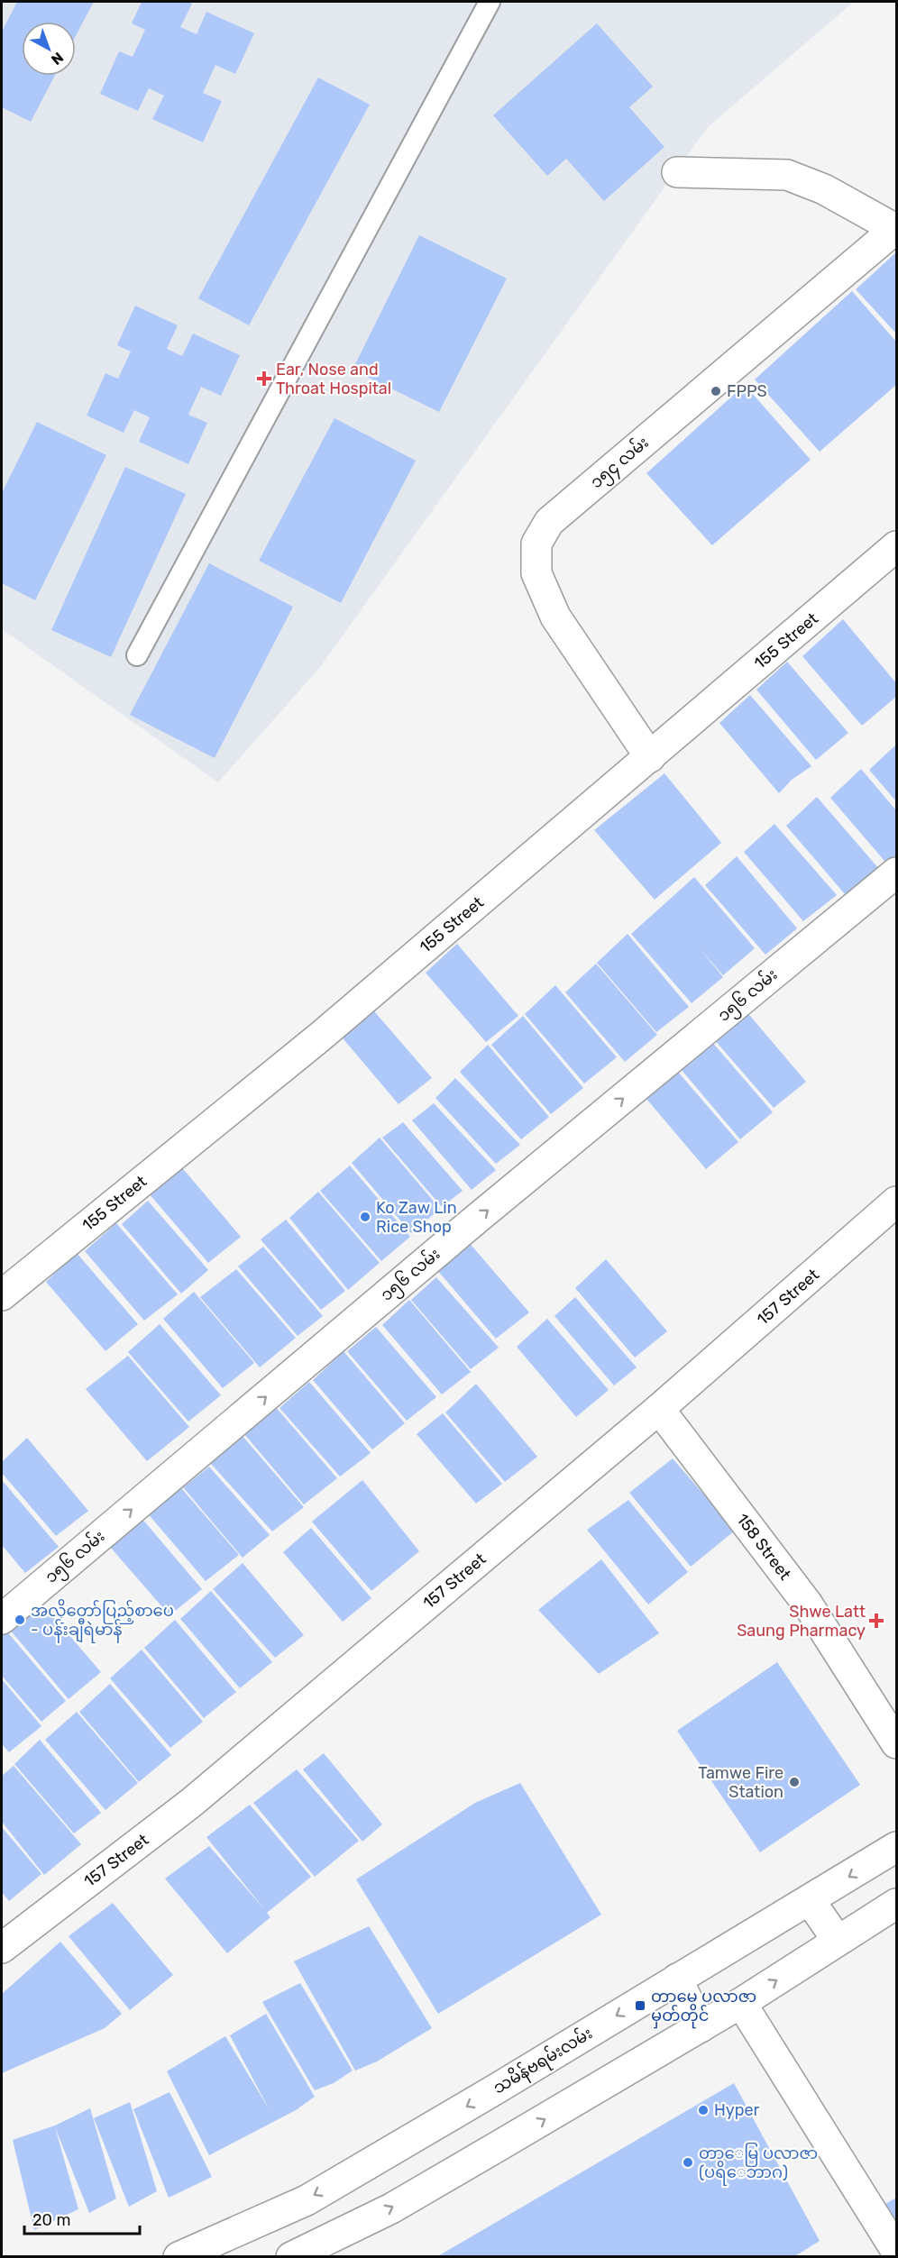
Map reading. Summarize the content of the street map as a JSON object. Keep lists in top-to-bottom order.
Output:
{
  "streets": {
    "street": [
      "၁၅၄ လမ်း",
      "155 Street",
      "၁၅၆ လမ်း",
      "157 Street",
      "158 Street",
      "သမိန်ဗရမ်းလမ်း"
    ]
  },
  "crossings": [
    ["၁၅၄ လမ်း", "155 Street"],
    ["157 Street", "158 Street"]
  ],
  "one_way": ["၁၅၆ လမ်း"],
  "places": {
    "health": ["Ear, Nose and Throat Hospital", "Shwe Latt Saung Pharmacy"],
    "other": [
      "FPPS",
      "Ko Zaw Lin Rice Shop",
      "အလိုတော်ပြည့်စာပေ - ပန်းချီရဲမာန်",
      "Tamwe Fire Station",
      "Hyper",
      "တာေမြ ပလာဇာ (ပရိေဘာဂ)"
    ],
    "transit": ["တာမွေ ပလာဇာ မှတ်တိုင်"]
  },
  "scale_bar": "20 m",
  "north": "bottom right"
}
